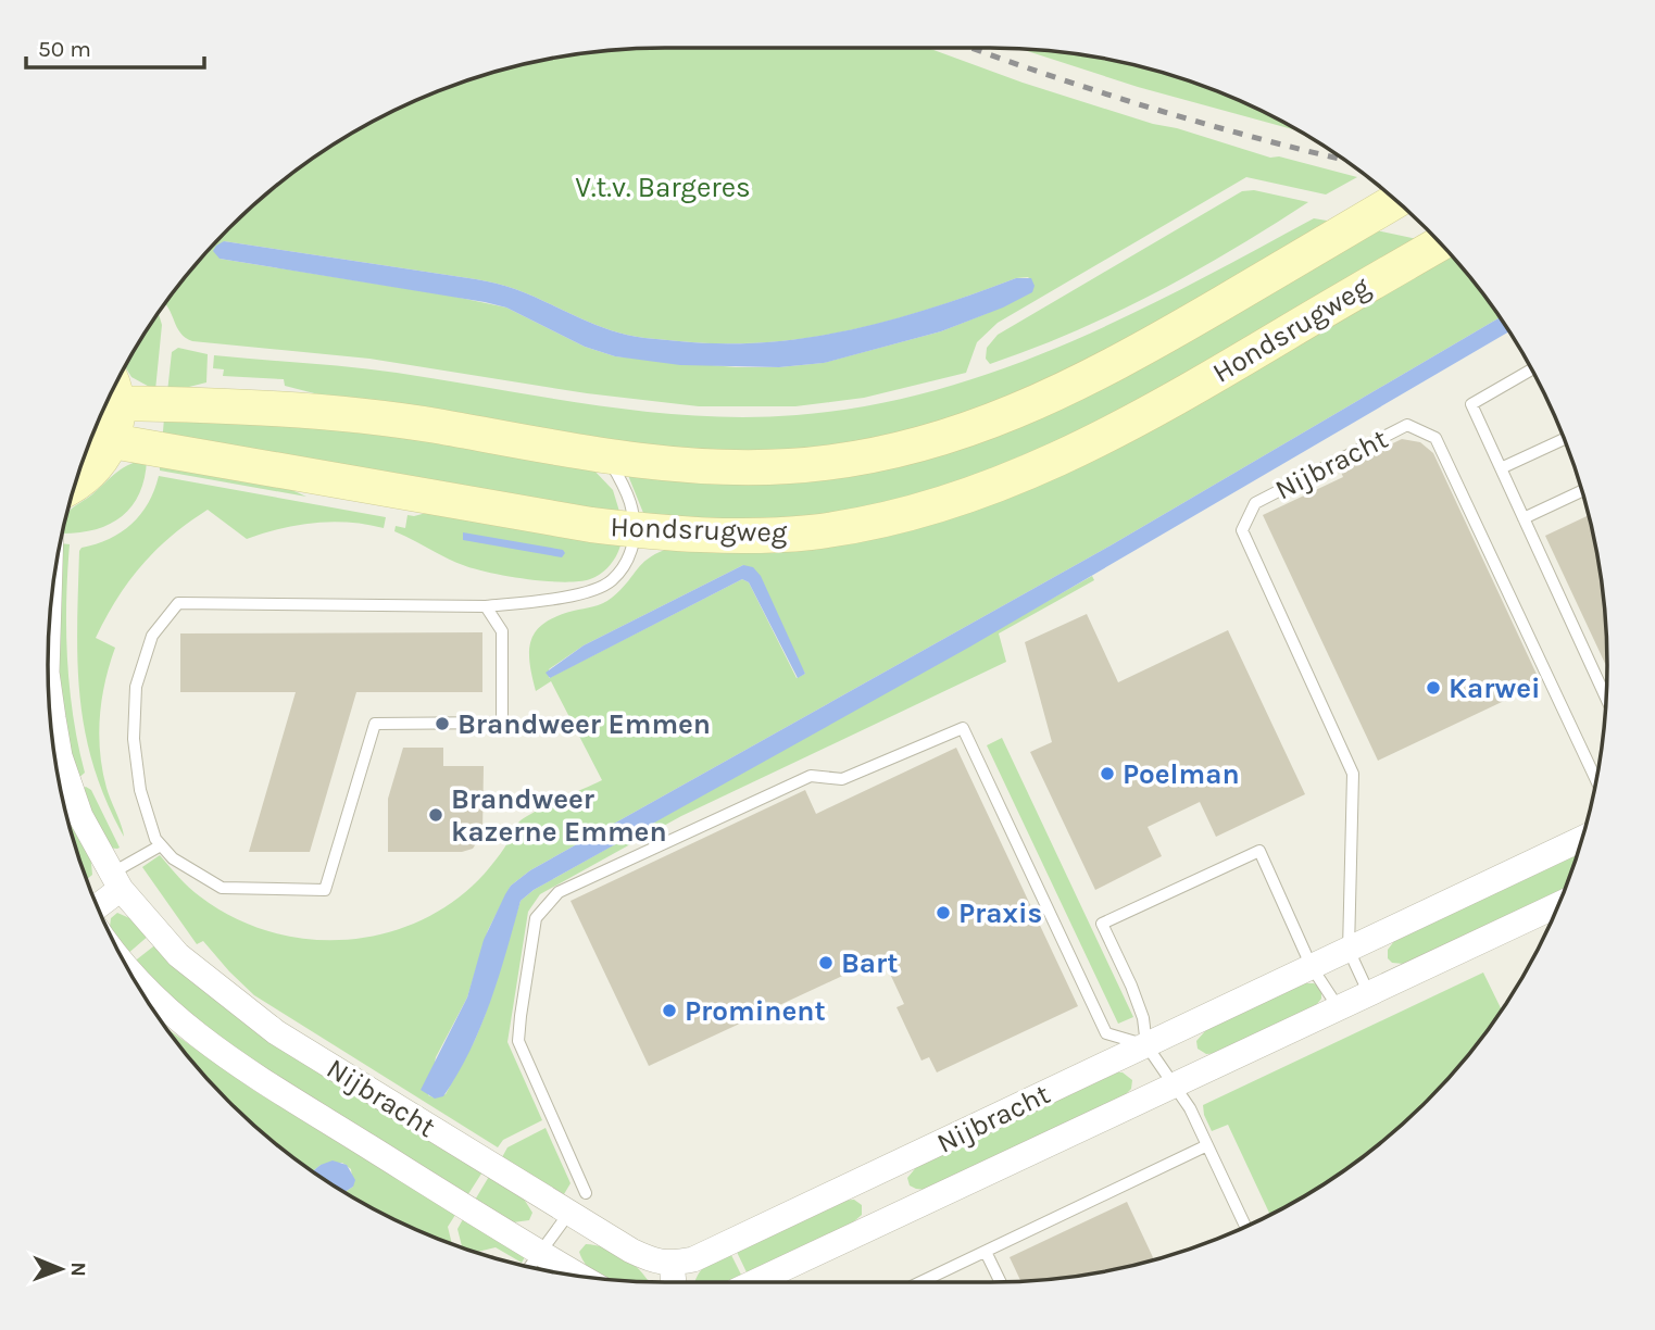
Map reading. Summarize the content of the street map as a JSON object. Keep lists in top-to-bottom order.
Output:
{
  "streets": {
    "main road": ["Hondsrugweg"],
    "street": ["Nijbracht"]
  },
  "parks": ["V.t.v. Bargeres"],
  "places": [
    "Karwei",
    "Brandweer Emmen",
    "Poelman",
    "Brandweer kazerne Emmen",
    "Praxis",
    "Bart",
    "Prominent"
  ],
  "scale_bar": "50 m",
  "north": "right"
}
